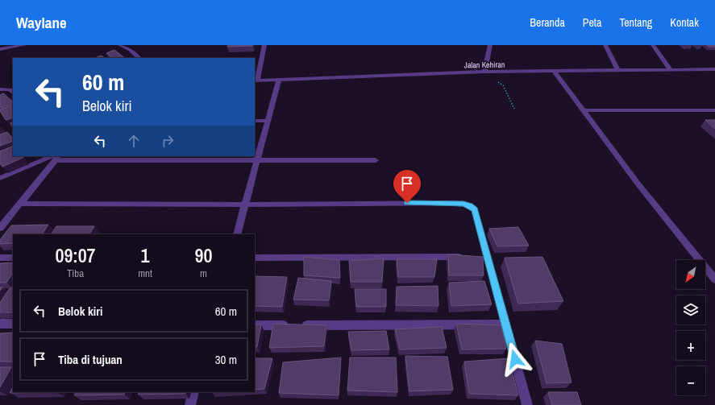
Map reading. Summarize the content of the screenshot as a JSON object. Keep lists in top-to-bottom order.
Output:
{
  "streets": {
    "street": ["Jalan Kehiran"]
  },
  "north": "bottom left",
  "page": {
    "header": "Waylane",
    "nav": [
      "Beranda",
      "Peta",
      "Tentang",
      "Kontak"
    ],
    "turn": ["60 m", "Belok kiri"],
    "eta": [
      "09:07",
      "Tiba",
      "1",
      "mnt",
      "90",
      "m"
    ],
    "map_buttons": ["+", "−"],
    "list": [
      {
        "name": "Belok kiri",
        "value": "60 m"
      },
      {
        "name": "Tiba di tujuan",
        "value": "30 m"
      }
    ]
  }
}
